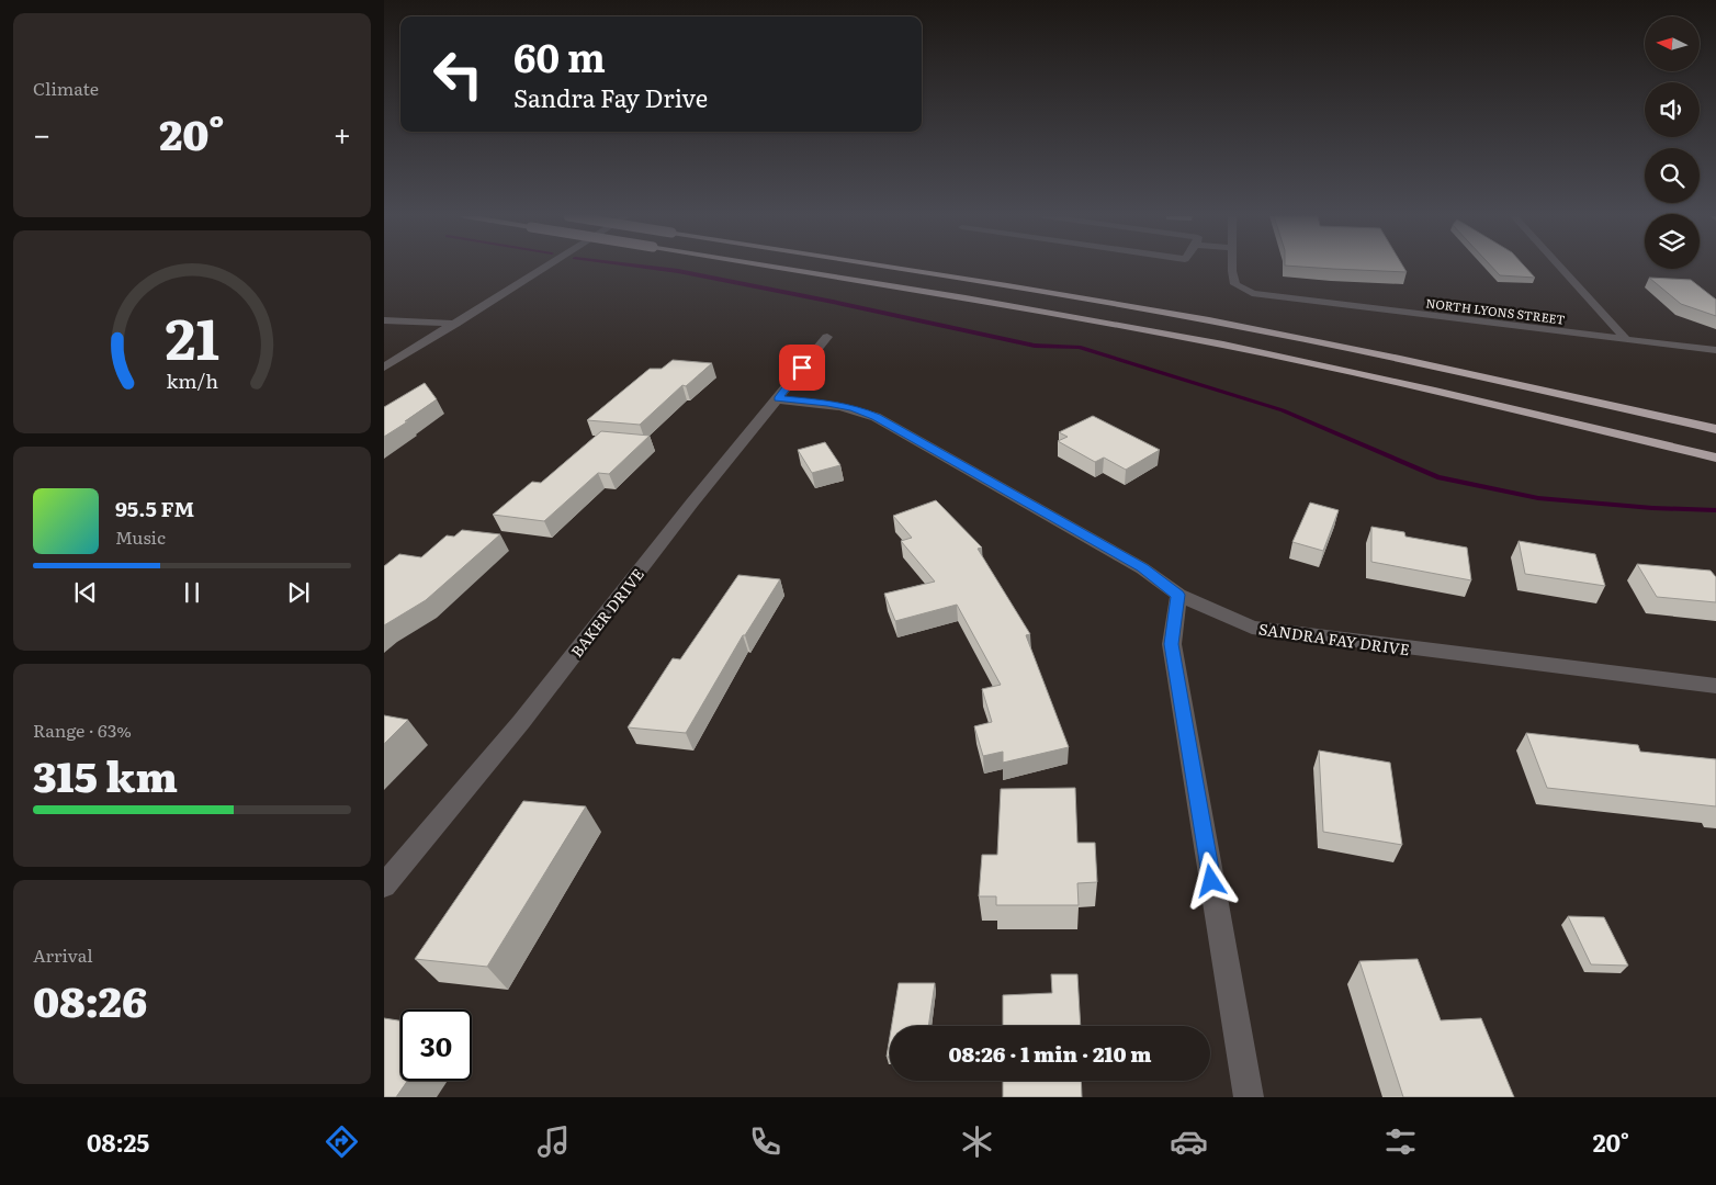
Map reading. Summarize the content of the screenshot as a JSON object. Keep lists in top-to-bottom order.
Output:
{
  "streets": {
    "street": ["NORTH LYONS STREET", "BAKER DRIVE", "SANDRA FAY DRIVE"]
  },
  "crossings": [
    ["BAKER DRIVE", "SANDRA FAY DRIVE"]
  ],
  "north": "left",
  "page": {
    "tile": [
      "Climate",
      ["Range · 63%", "315 km"],
      ["Arrival", "08:26"]
    ],
    "turn": ["60 m", "Sandra Fay Drive"],
    "heat": ["−", "20°", "+"],
    "song": ["95.5 FM", "Music"],
    "limit": "30",
    "trip": "08:26 · 1 min · 210 m",
    "tabs": ["08:25", "20°"],
    "gauge": ["21", "km/h"]
  }
}
